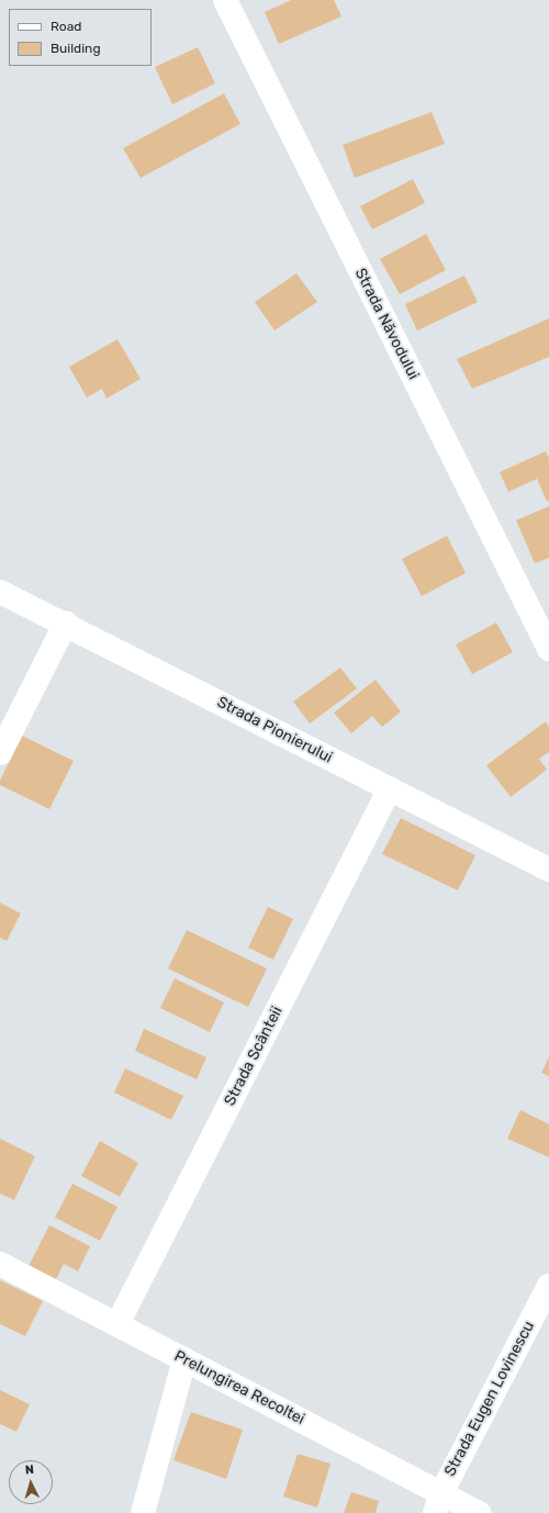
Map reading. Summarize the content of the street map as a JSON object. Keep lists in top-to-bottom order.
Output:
{
  "streets": {
    "street": [
      "Strada Năvodului",
      "Strada Pionierului",
      "Strada Scânteii",
      "Prelungirea Recoltei",
      "Strada Eugen Lovinescu"
    ]
  },
  "crossings": [
    ["Strada Pionierului", "Strada Scânteii"],
    ["Strada Scânteii", "Prelungirea Recoltei"],
    ["Prelungirea Recoltei", "Strada Eugen Lovinescu"]
  ],
  "legend": ["Road", "Building"],
  "north": "top"
}
